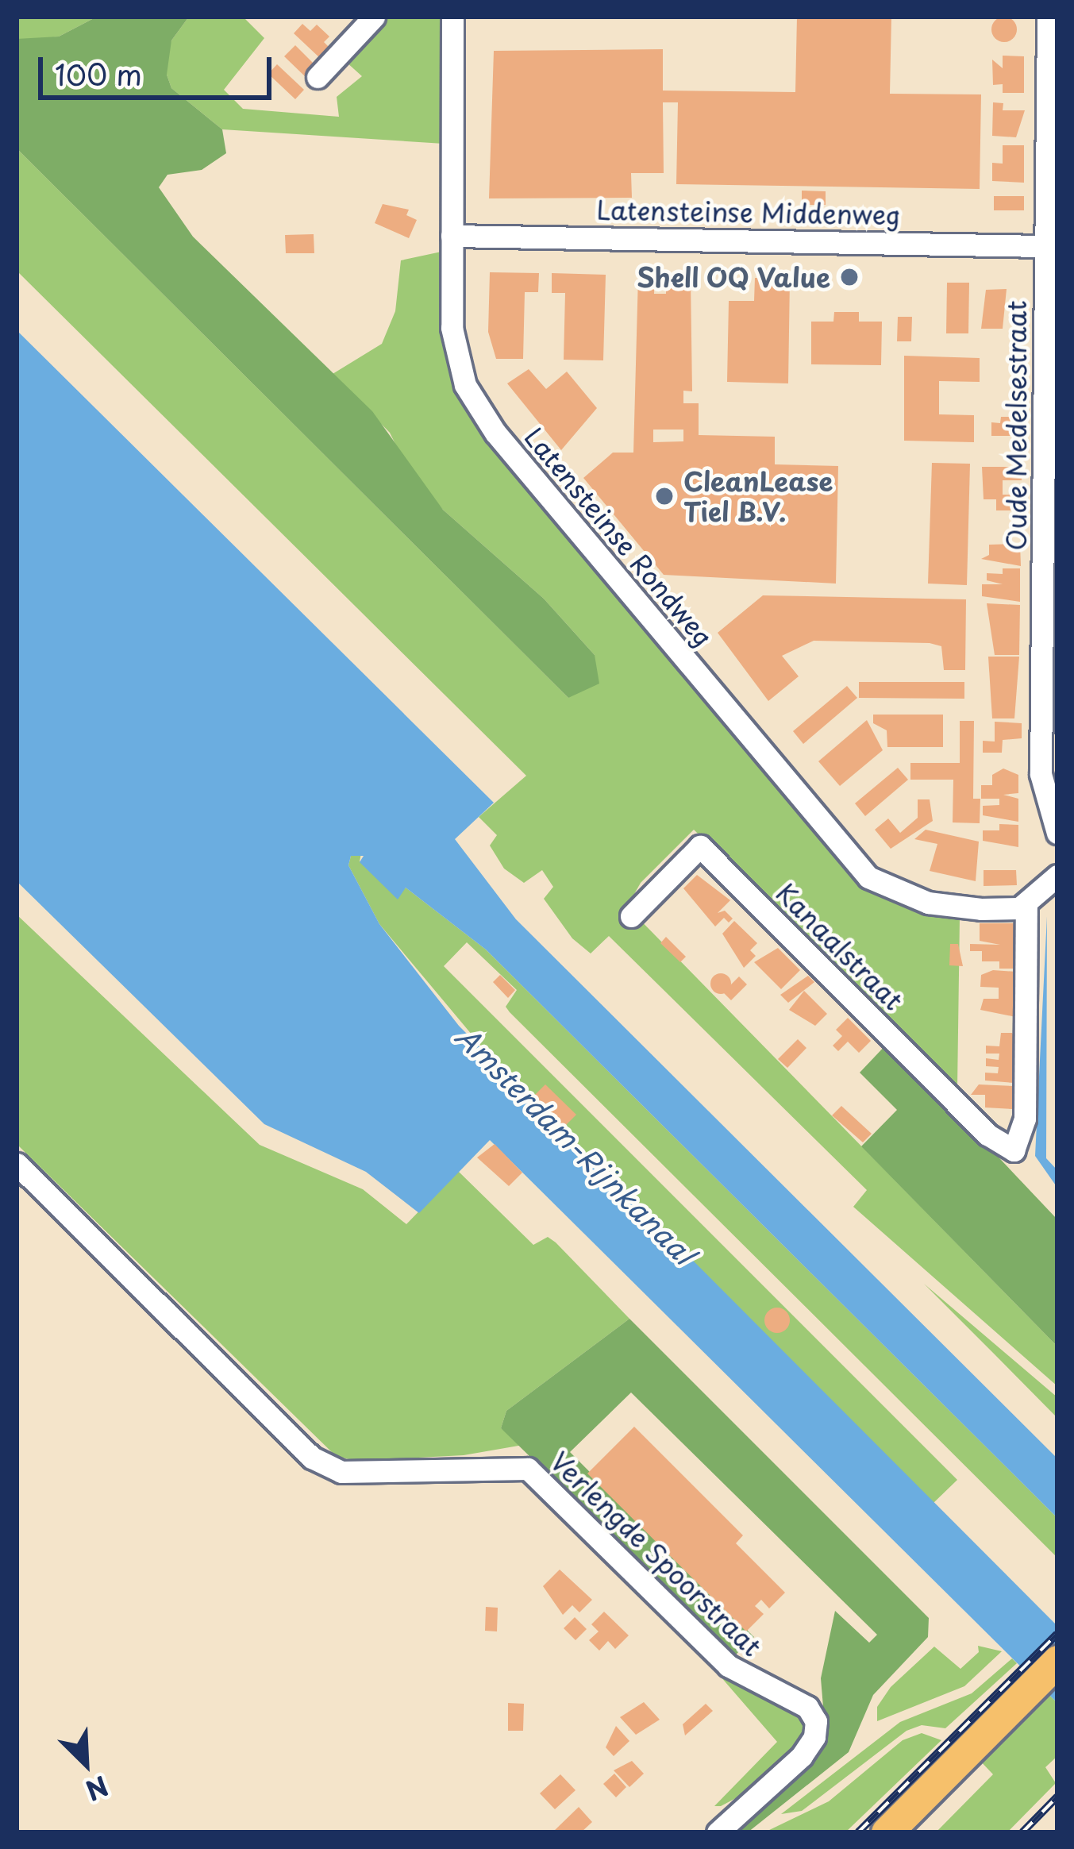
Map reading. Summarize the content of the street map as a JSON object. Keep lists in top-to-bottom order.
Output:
{
  "streets": {
    "street": [
      "Latensteinse Middenweg",
      "Oude Medelsestraat",
      "Latensteinse Rondweg",
      "Kanaalstraat",
      "Verlengde Spoorstraat"
    ]
  },
  "crossings": [
    ["Latensteinse Middenweg", "Oude Medelsestraat"],
    ["Latensteinse Middenweg", "Latensteinse Rondweg"],
    ["Latensteinse Rondweg", "Kanaalstraat"]
  ],
  "water": ["Amsterdam-Rijnkanaal"],
  "places": ["Shell OQ Value", "CleanLease Tiel B.V."],
  "scale_bar": "100 m",
  "north": "bottom right"
}
